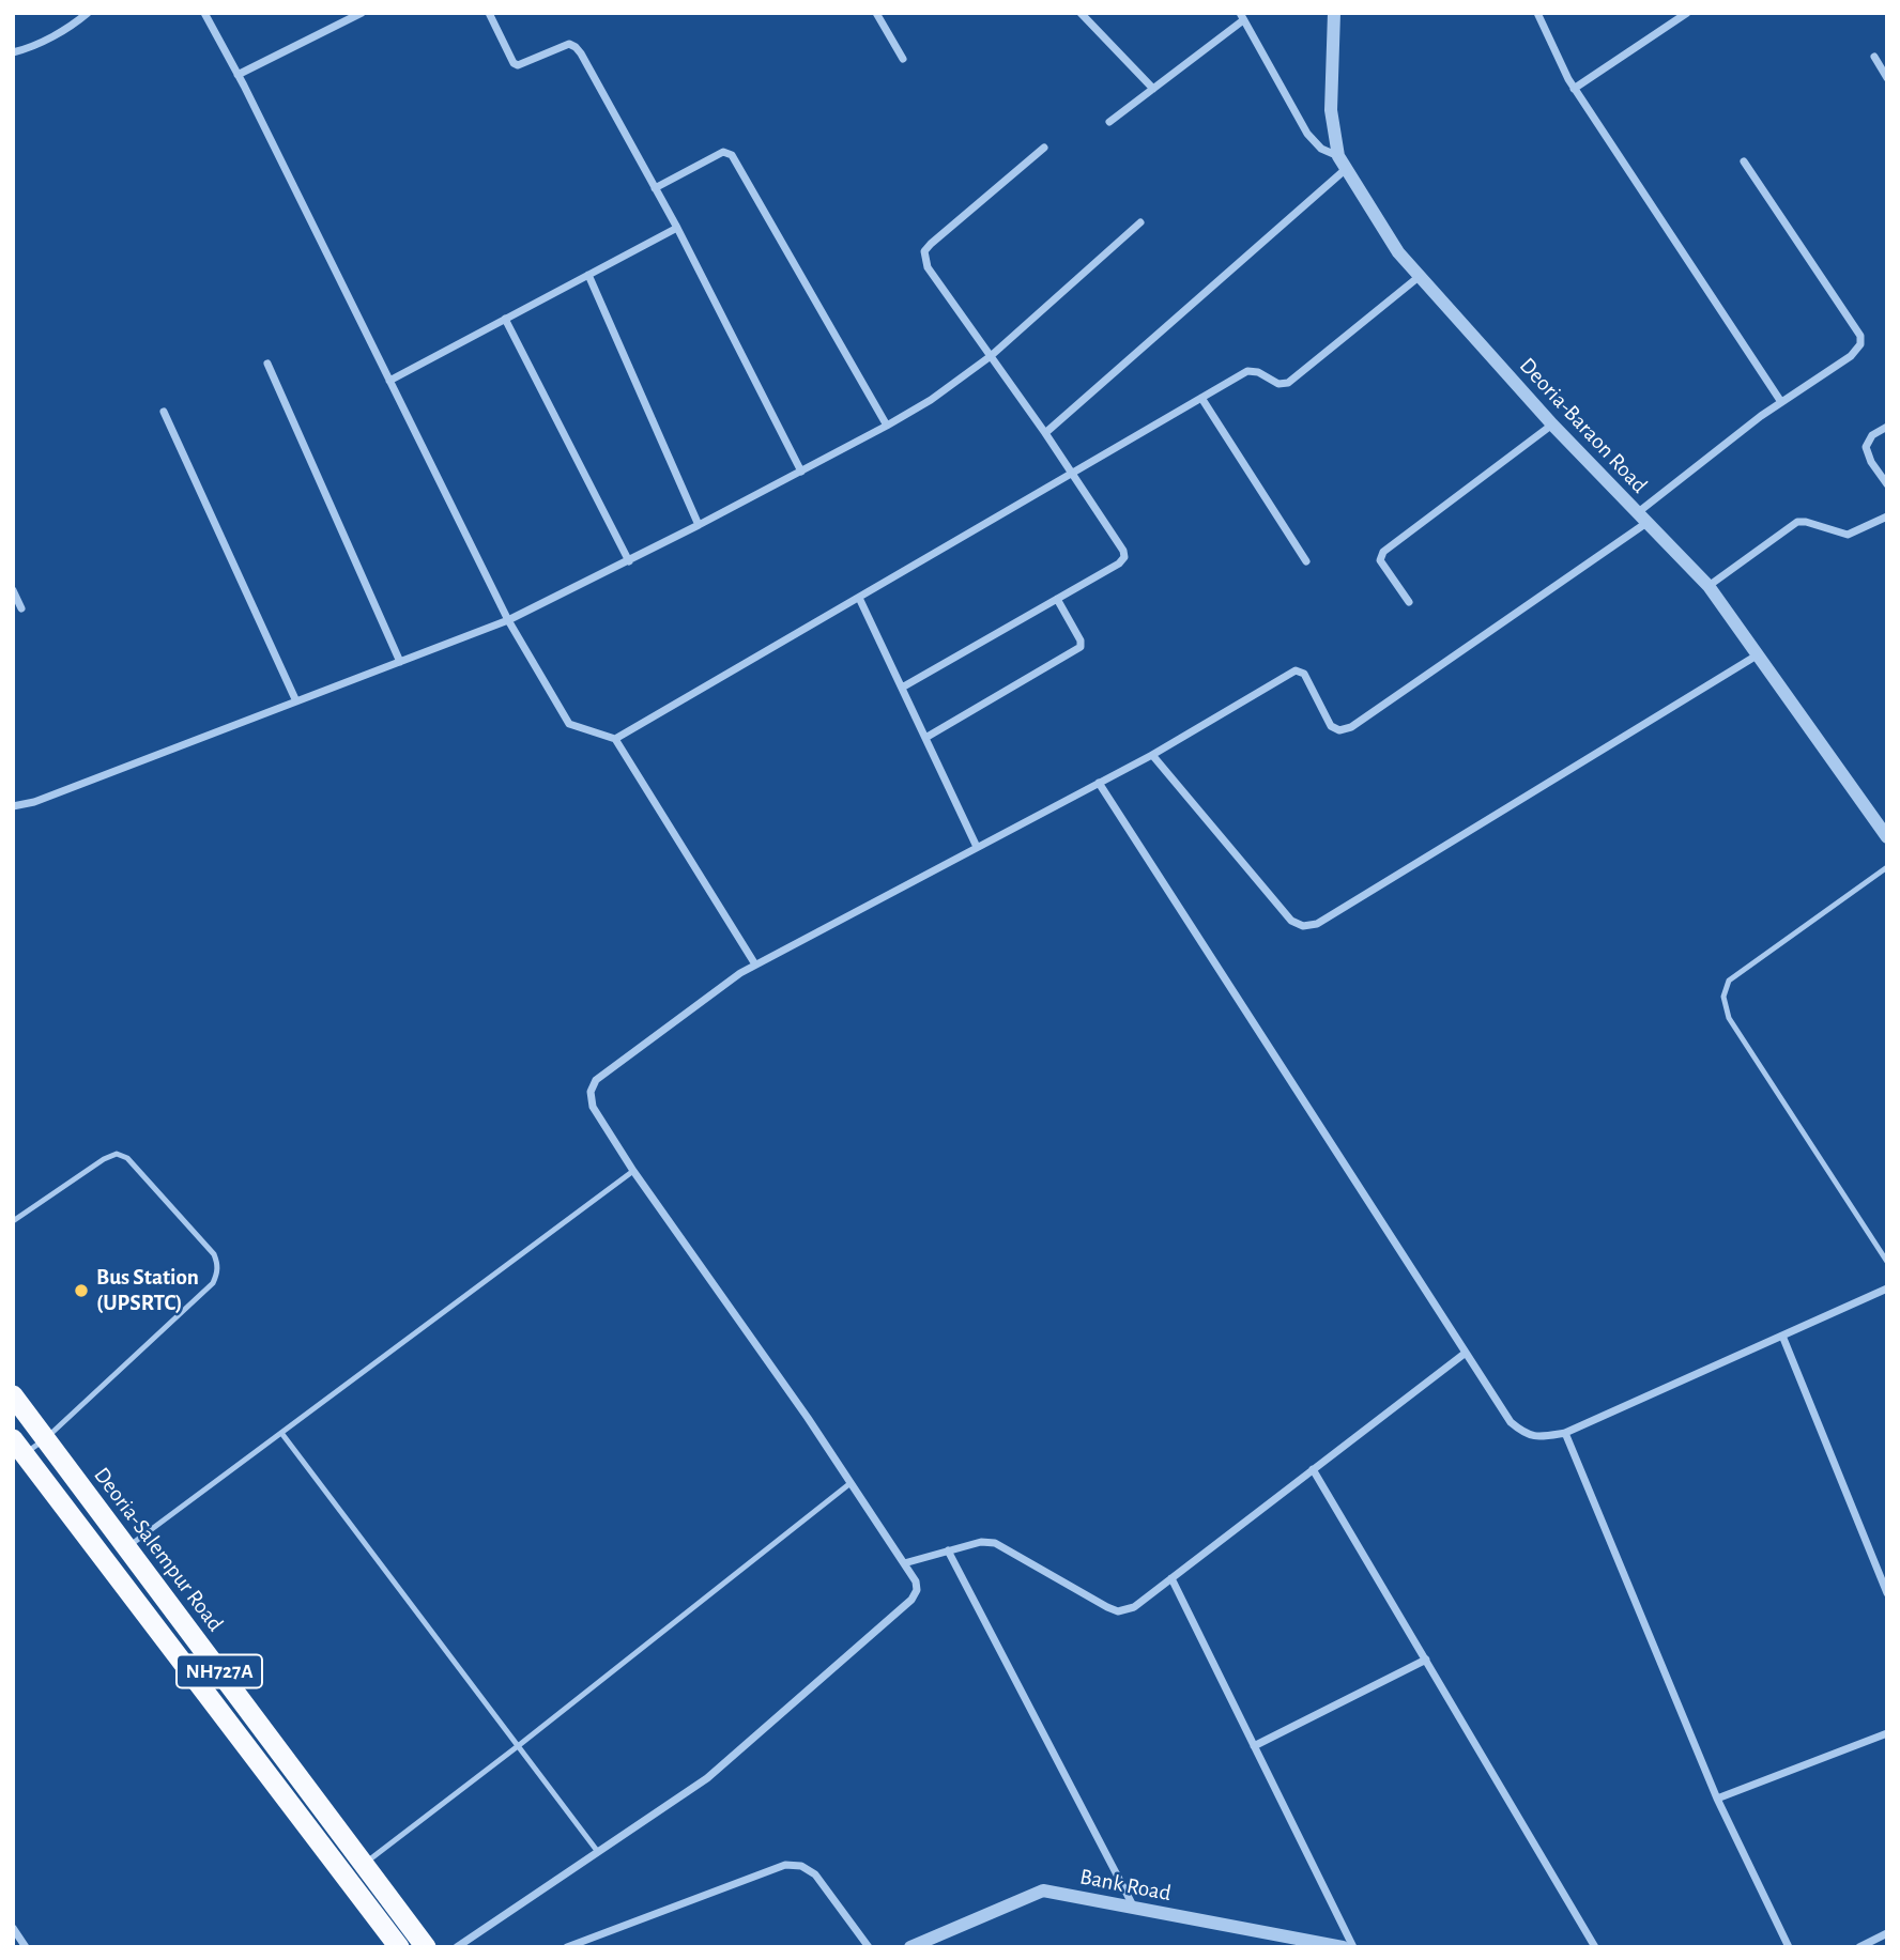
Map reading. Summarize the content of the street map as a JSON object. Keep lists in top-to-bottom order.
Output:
{
  "streets": {
    "highway": ["Deoria-Salempur Road", "NH727A"],
    "street": ["Deoria-Baraon Road", "Bank Road"]
  },
  "places": ["Bus Station (UPSRTC)"]
}
